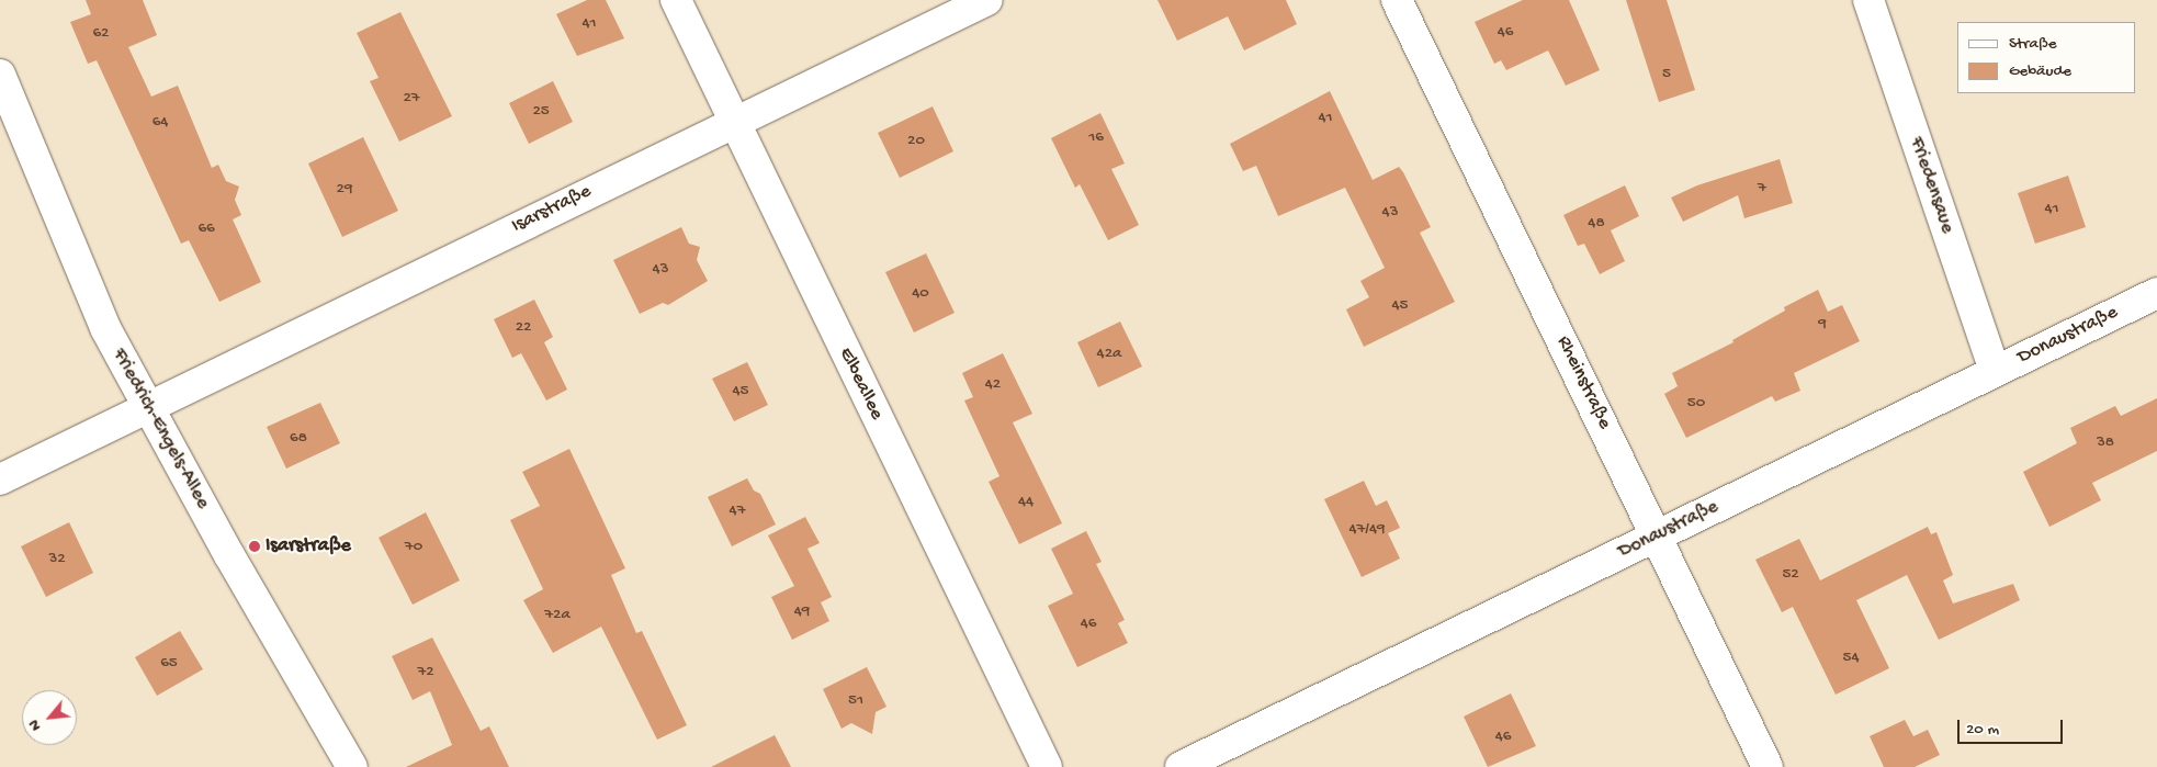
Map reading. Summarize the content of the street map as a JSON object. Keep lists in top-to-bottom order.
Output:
{
  "streets": {
    "street": [
      "Friedensaue",
      "Isarstraße",
      "Donaustraße",
      "Rheinstraße",
      "Elbeallee",
      "Friedrich-Engels-Allee"
    ]
  },
  "crossings": [
    ["Friedensaue", "Donaustraße"],
    ["Isarstraße", "Elbeallee"],
    ["Isarstraße", "Friedrich-Engels-Allee"],
    ["Donaustraße", "Rheinstraße"]
  ],
  "places": ["Isarstraße"],
  "house_numbers": [
    "41",
    "46",
    "62",
    "5",
    "27",
    "25",
    "41",
    "64",
    "16",
    "20",
    "7",
    "29",
    "41",
    "43",
    "48",
    "66",
    "43",
    "40",
    "45",
    "9",
    "22",
    "42a",
    "42",
    "45",
    "50",
    "68",
    "38",
    "44",
    "47",
    "47/49",
    "70",
    "32",
    "52",
    "49",
    "72a",
    "46",
    "54",
    "65",
    "72",
    "51",
    "46"
  ],
  "legend": ["Straße", "Gebäude"],
  "scale_bar": "20 m",
  "north": "bottom left"
}
